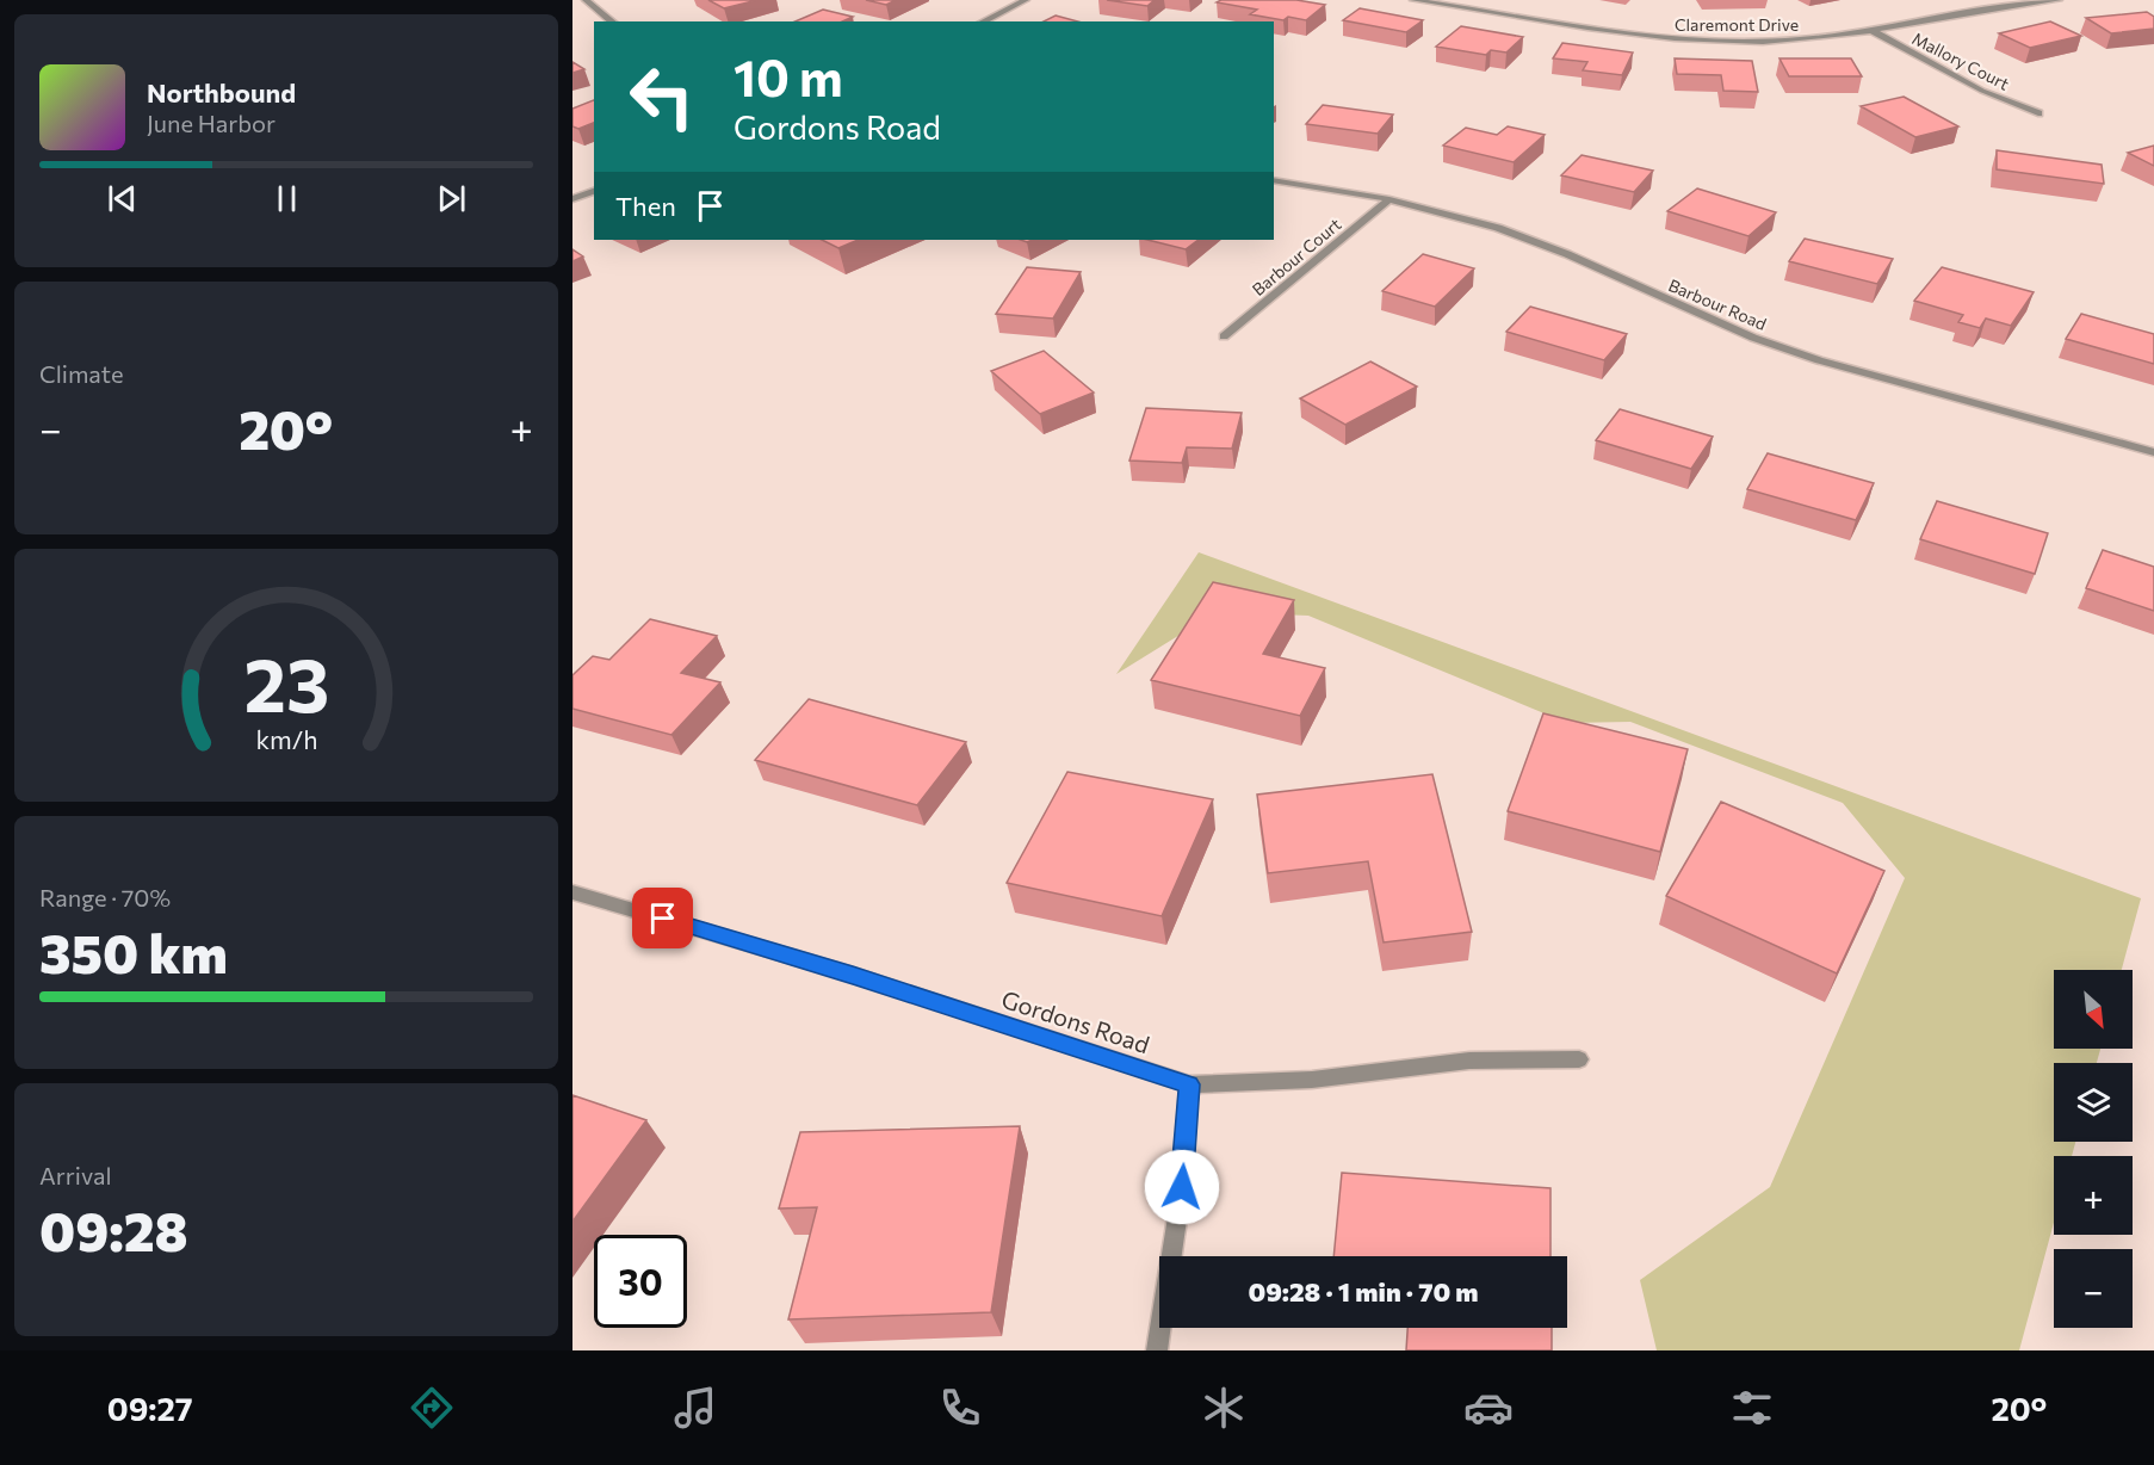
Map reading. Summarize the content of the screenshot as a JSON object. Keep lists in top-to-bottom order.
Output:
{
  "streets": {
    "street": [
      "Claremont Drive",
      "Mallory Court",
      "Barbour Court",
      "Barbour Road",
      "Gordons Road"
    ]
  },
  "crossings": [
    ["Claremont Drive", "Mallory Court"],
    ["Barbour Court", "Barbour Road"]
  ],
  "north": "bottom right",
  "page": {
    "turn": ["10 m", "Gordons Road"],
    "song": ["Northbound", "June Harbor"],
    "then": "Then",
    "tile": [
      "Climate",
      ["Range · 70%", "350 km"],
      ["Arrival", "09:28"]
    ],
    "heat": ["−", "20°", "+"],
    "map_buttons": ["+", "−"],
    "limit": "30",
    "trip": "09:28 · 1 min · 70 m",
    "tabs": ["09:27", "20°"],
    "gauge": ["23", "km/h"]
  }
}
